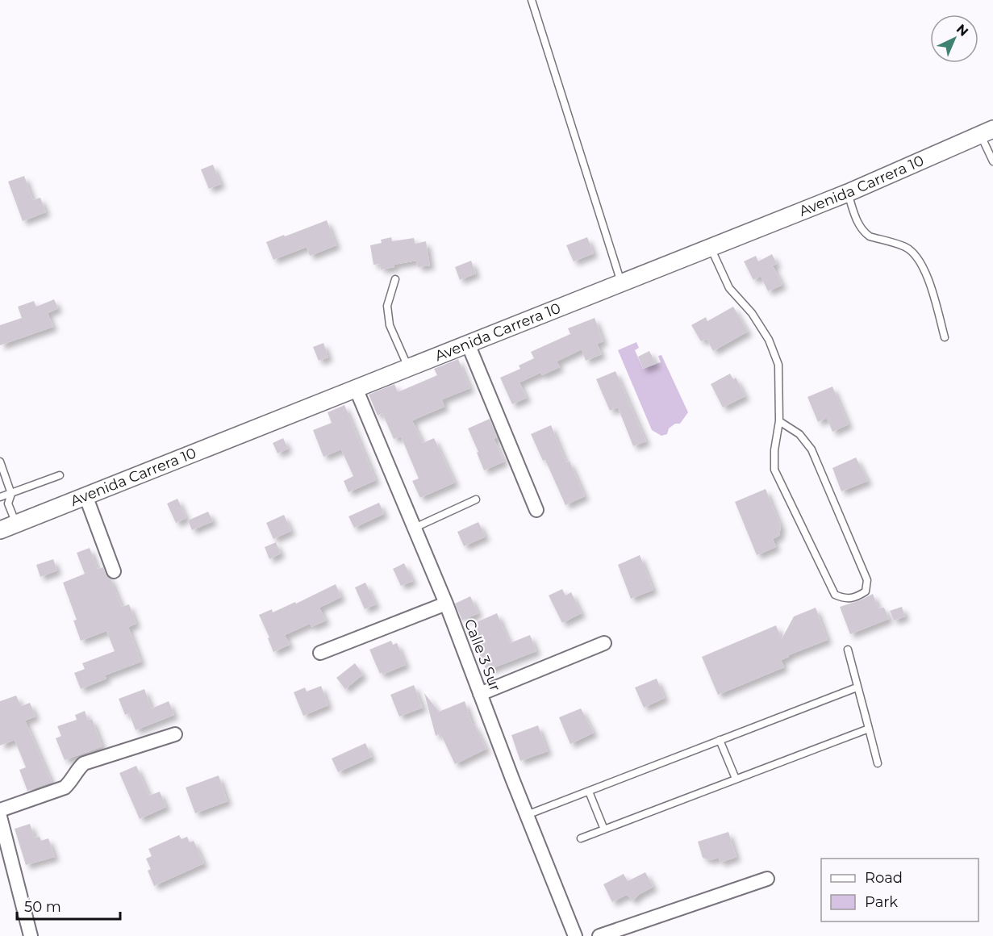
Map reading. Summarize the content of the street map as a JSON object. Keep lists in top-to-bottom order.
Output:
{
  "streets": {
    "street": ["Avenida Carrera 10", "Calle 3 Sur"]
  },
  "crossings": [
    ["Avenida Carrera 10", "Calle 3 Sur"]
  ],
  "legend": ["Road", "Park"],
  "scale_bar": "50 m",
  "north": "top right"
}
